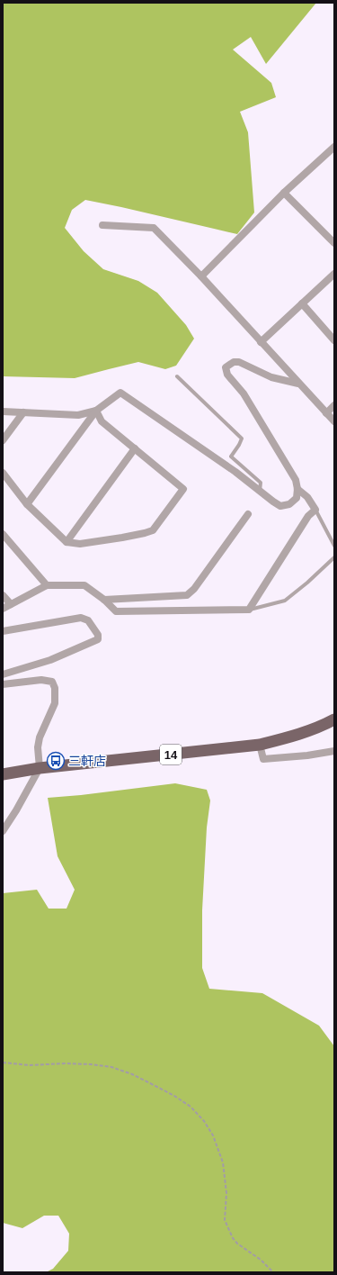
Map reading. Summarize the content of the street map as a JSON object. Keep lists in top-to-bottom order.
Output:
{
  "streets": {
    "main road": ["14"]
  },
  "places": {
    "bus stop": ["三軒店"]
  }
}
